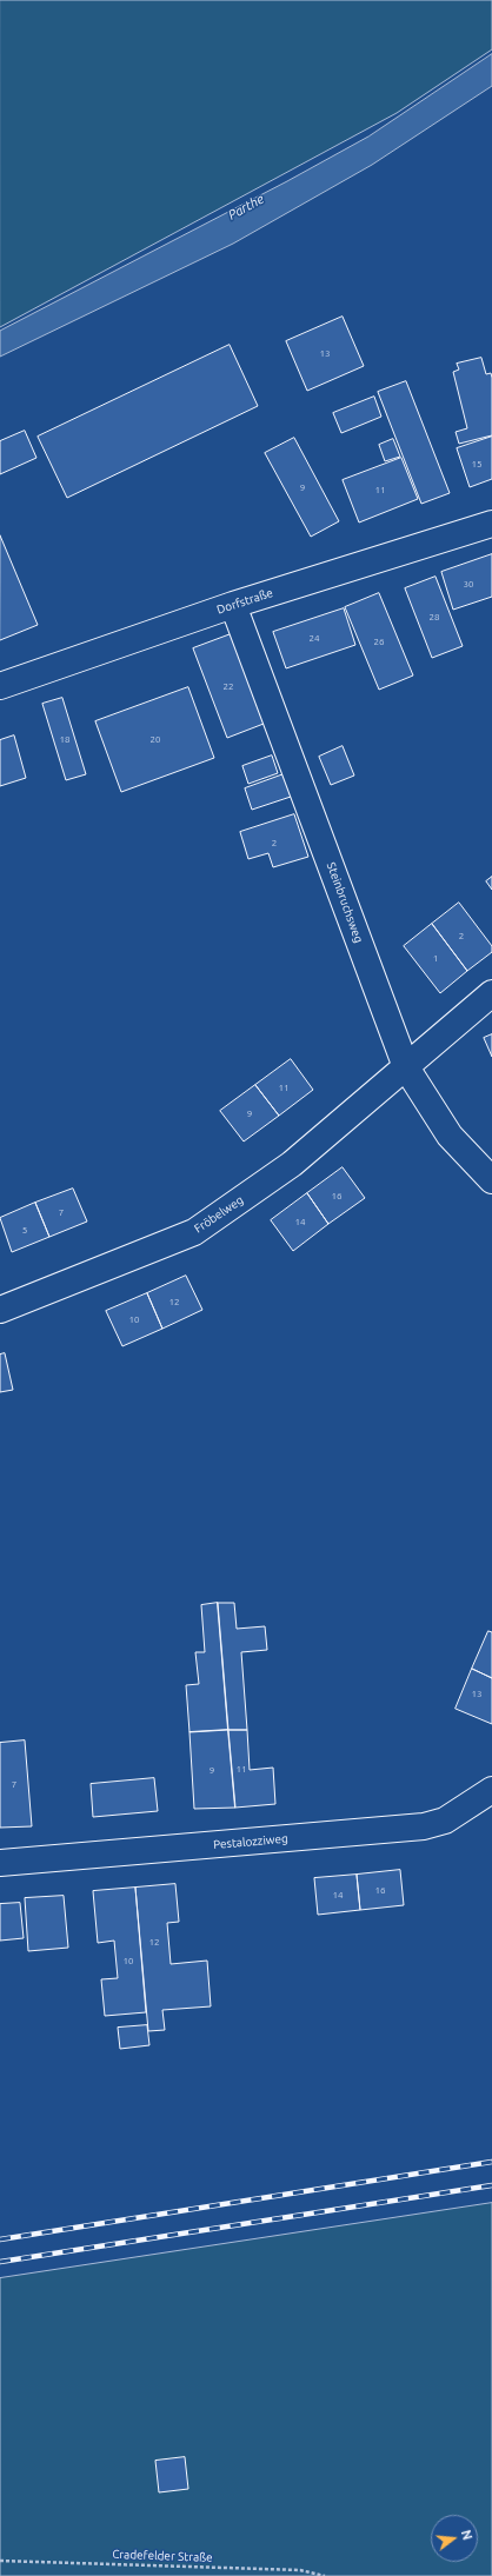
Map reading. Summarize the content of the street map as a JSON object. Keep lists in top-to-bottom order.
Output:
{
  "streets": {
    "street": [
      "Dorfstraße",
      "Steinbruchsweg",
      "Fröbelweg",
      "Pestalozziweg"
    ],
    "path": ["Cradefelder Straße"]
  },
  "crossings": [
    ["Dorfstraße", "Steinbruchsweg"],
    ["Steinbruchsweg", "Fröbelweg"]
  ],
  "water": ["Parthe"],
  "house_numbers": [
    "13",
    "15",
    "9",
    "11",
    "30",
    "28",
    "24",
    "26",
    "22",
    "18",
    "20",
    "2",
    "2",
    "1",
    "11",
    "9",
    "16",
    "7",
    "14",
    "5",
    "12",
    "10",
    "13",
    "11",
    "9",
    "7",
    "16",
    "14",
    "12",
    "10"
  ],
  "north": "right"
}
